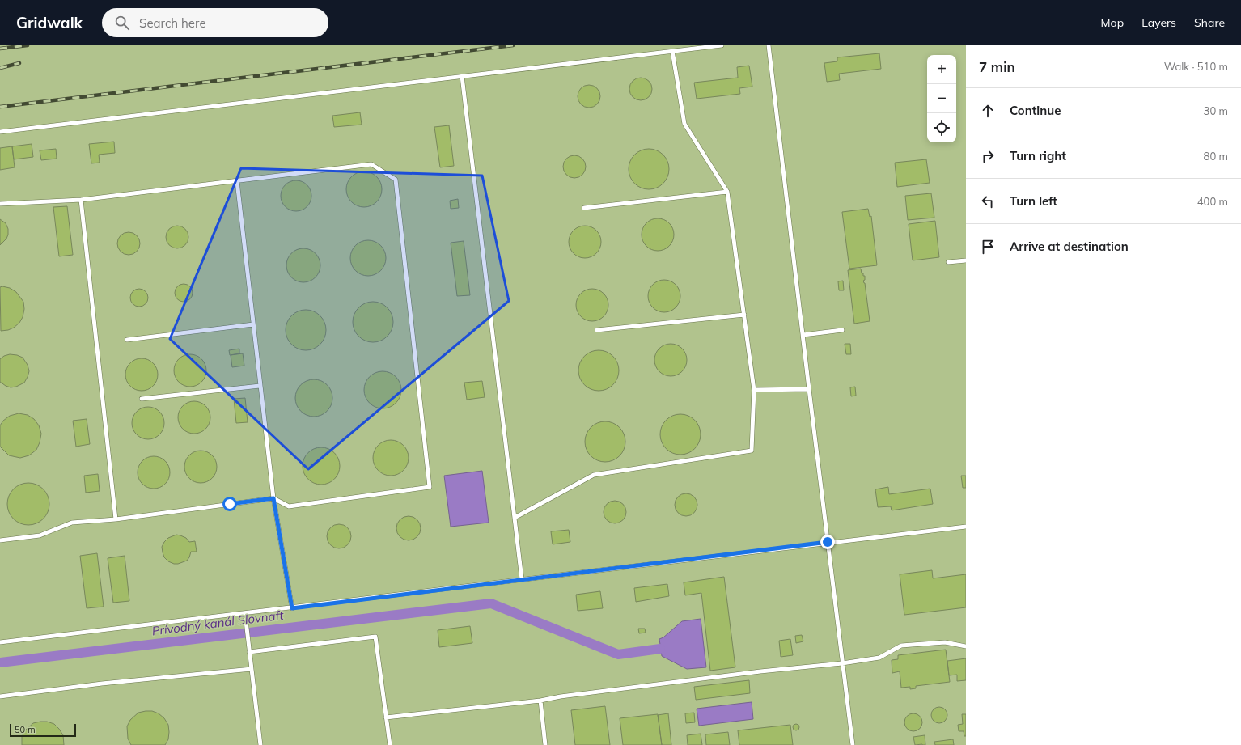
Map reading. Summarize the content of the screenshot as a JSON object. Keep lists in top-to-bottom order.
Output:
{
  "water": ["Prívodný kanál Slovnaft"],
  "scale_bar": "50 m",
  "page": {
    "header": "Gridwalk",
    "search": "Search here",
    "nav": ["Map", "Layers", "Share"],
    "heading": ["7 min", "Walk · 510 m"],
    "map_buttons": ["+", "−"],
    "list": [
      ["Continue", "30 m"],
      ["Turn right", "80 m"],
      ["Turn left", "400 m"],
      "Arrive at destination"
    ],
    "scale": "50 m"
  }
}
